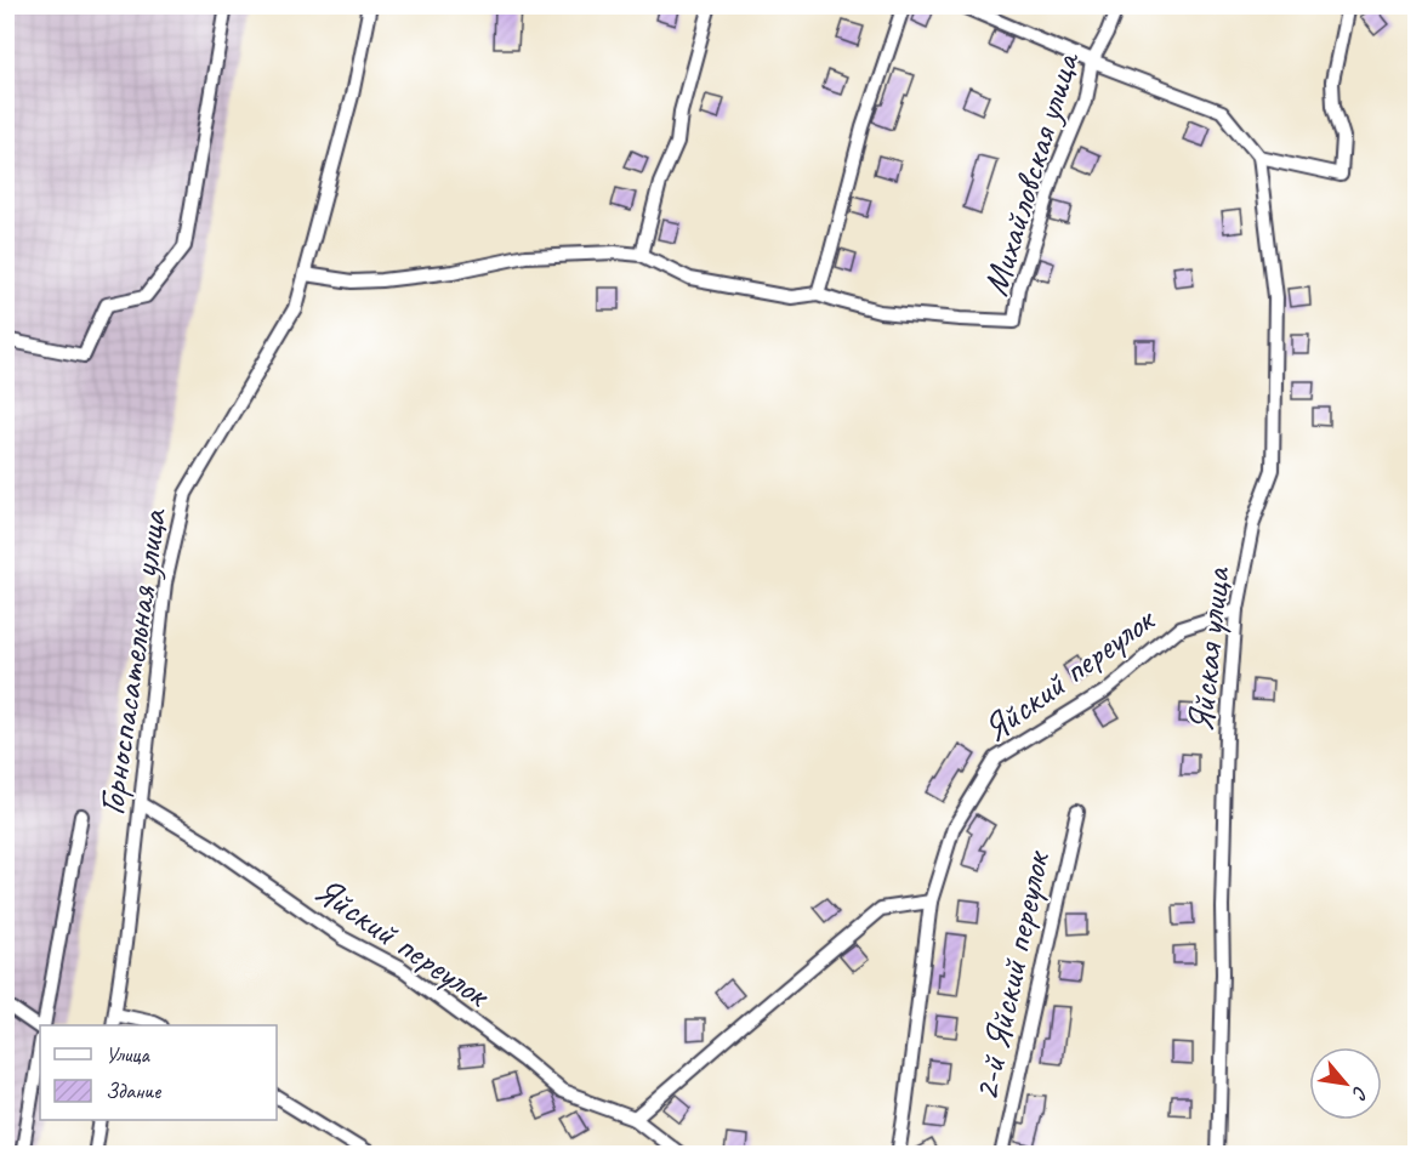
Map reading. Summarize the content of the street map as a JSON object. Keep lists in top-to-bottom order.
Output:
{
  "streets": {
    "street": [
      "Михайловская улица",
      "Яйская улица",
      "Горноспасательная улица",
      "Яйский переулок",
      "2-й Яйский переулок"
    ]
  },
  "crossings": [
    ["Яйская улица", "Яйский переулок"],
    ["Горноспасательная улица", "Яйский переулок"]
  ],
  "legend": ["Улица", "Здание"],
  "north": "bottom right"
}
